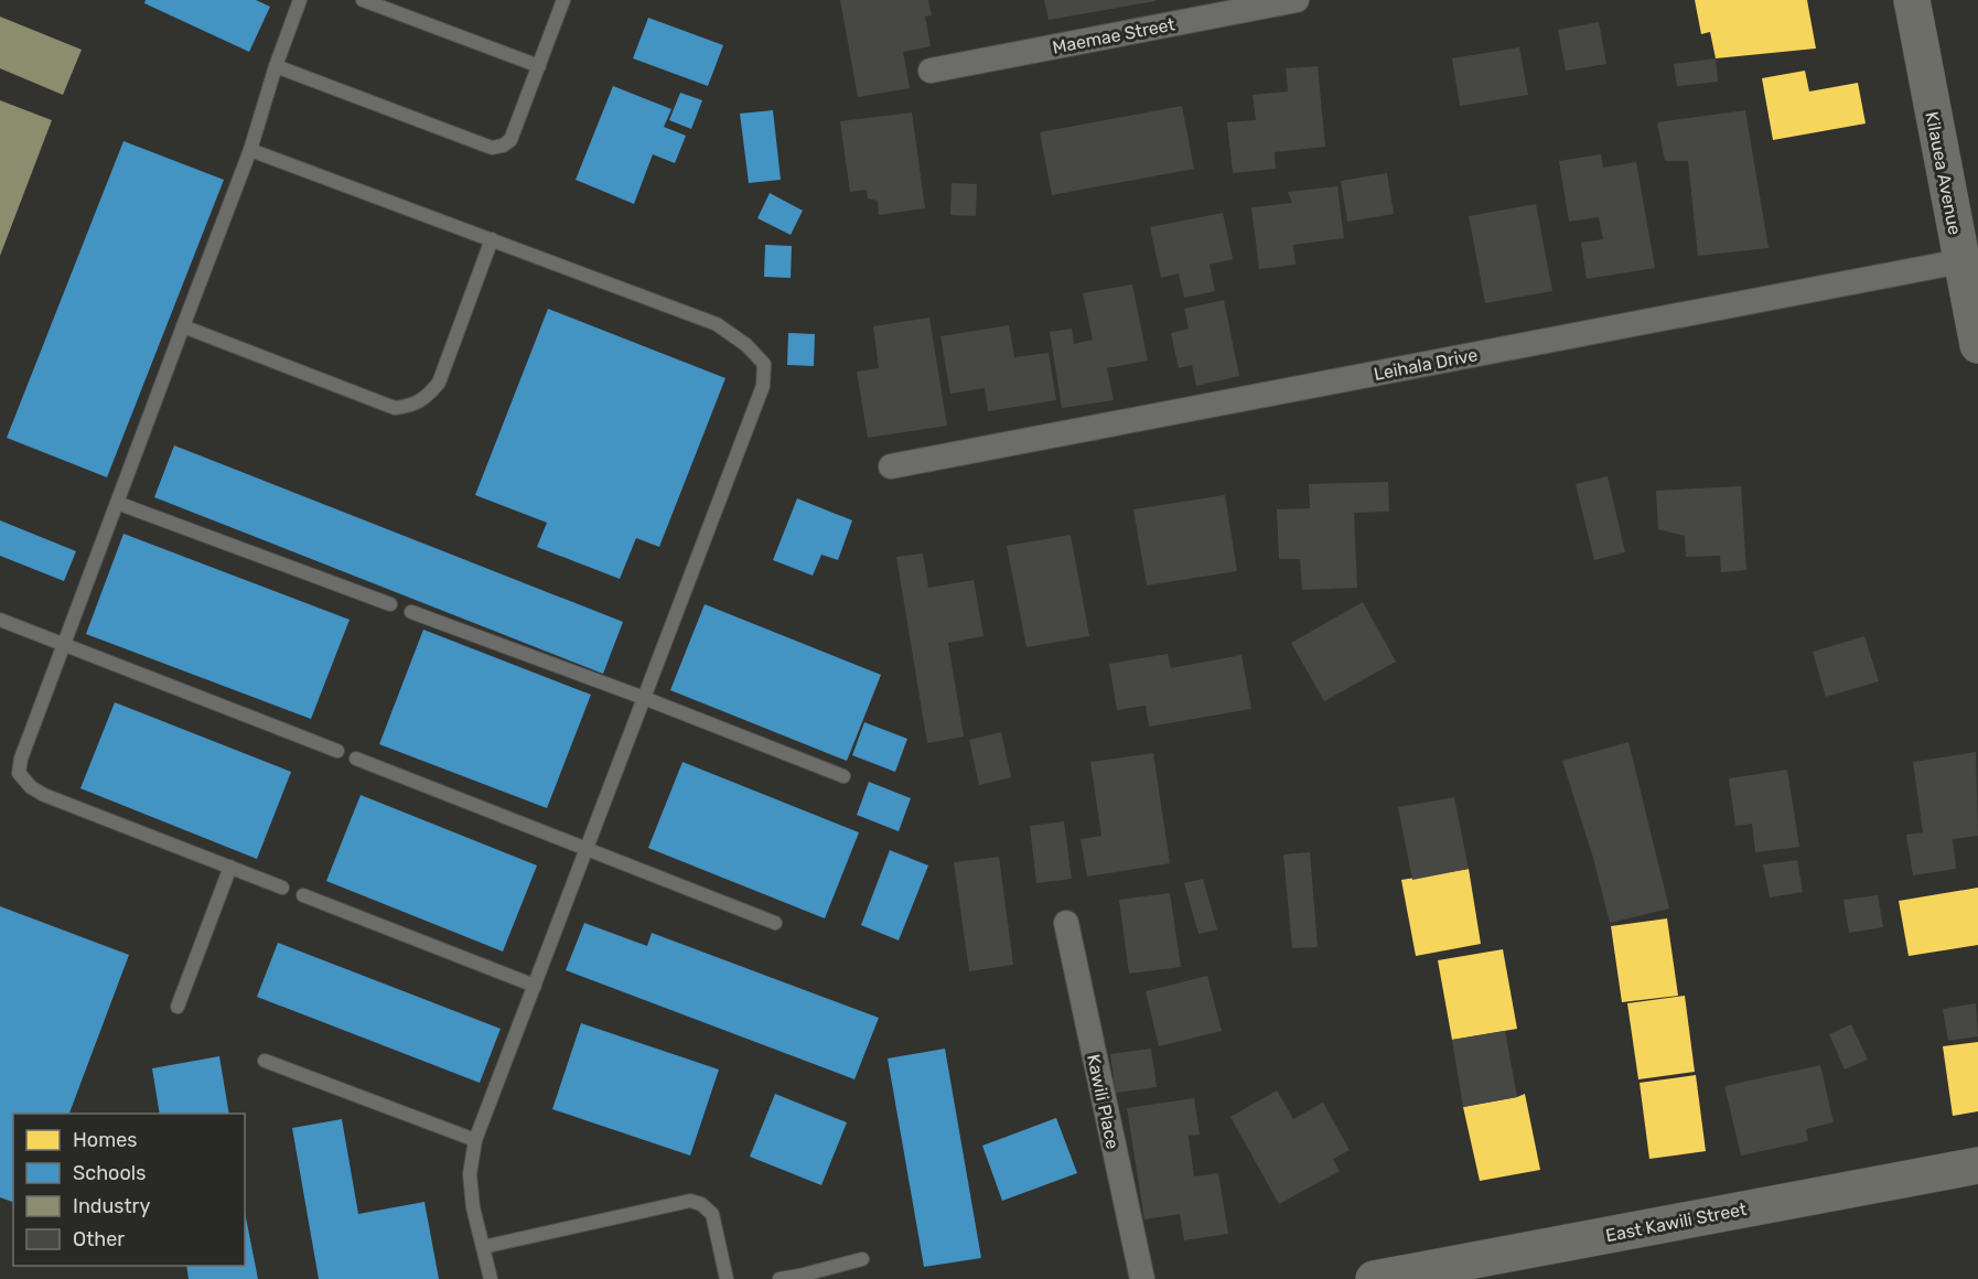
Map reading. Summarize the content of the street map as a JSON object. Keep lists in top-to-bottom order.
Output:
{
  "streets": {
    "street": [
      "Maemae Street",
      "Kilauea Avenue",
      "Leihala Drive",
      "Kawili Place",
      "East Kawili Street"
    ]
  },
  "crossings": [
    ["Kilauea Avenue", "Leihala Drive"]
  ],
  "legend": [
    "Homes",
    "Schools",
    "Industry",
    "Other"
  ]
}
